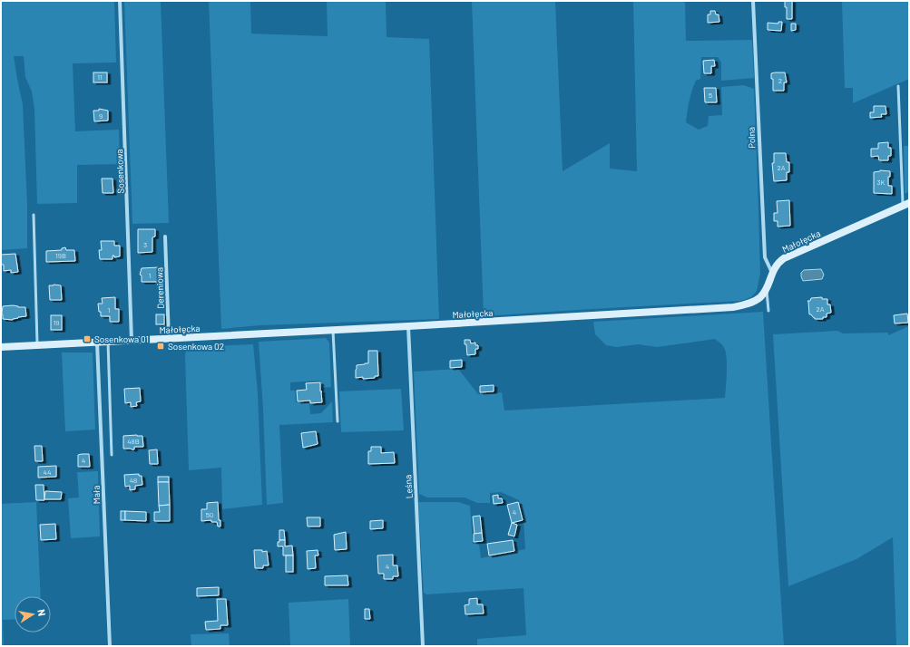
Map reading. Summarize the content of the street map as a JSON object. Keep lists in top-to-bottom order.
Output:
{
  "streets": {
    "street": [
      "Polna",
      "Sosenkowa",
      "Małołęcka",
      "Dereniowa",
      "Leśna",
      "Mała"
    ]
  },
  "crossings": [
    ["Polna", "Małołęcka"],
    ["Sosenkowa", "Małołęcka"],
    ["Małołęcka", "Dereniowa"],
    ["Małołęcka", "Leśna"],
    ["Małołęcka", "Mała"]
  ],
  "places": {
    "transit": ["Sosenkowa 01", "Sosenkowa 02"]
  },
  "house_numbers": [
    "11",
    "2",
    "5",
    "9",
    "2A",
    "3K",
    "3",
    "19B",
    "1",
    "2A",
    "1",
    "19",
    "48B",
    "4",
    "44",
    "48",
    "4",
    "50",
    "4"
  ],
  "north": "right"
}
